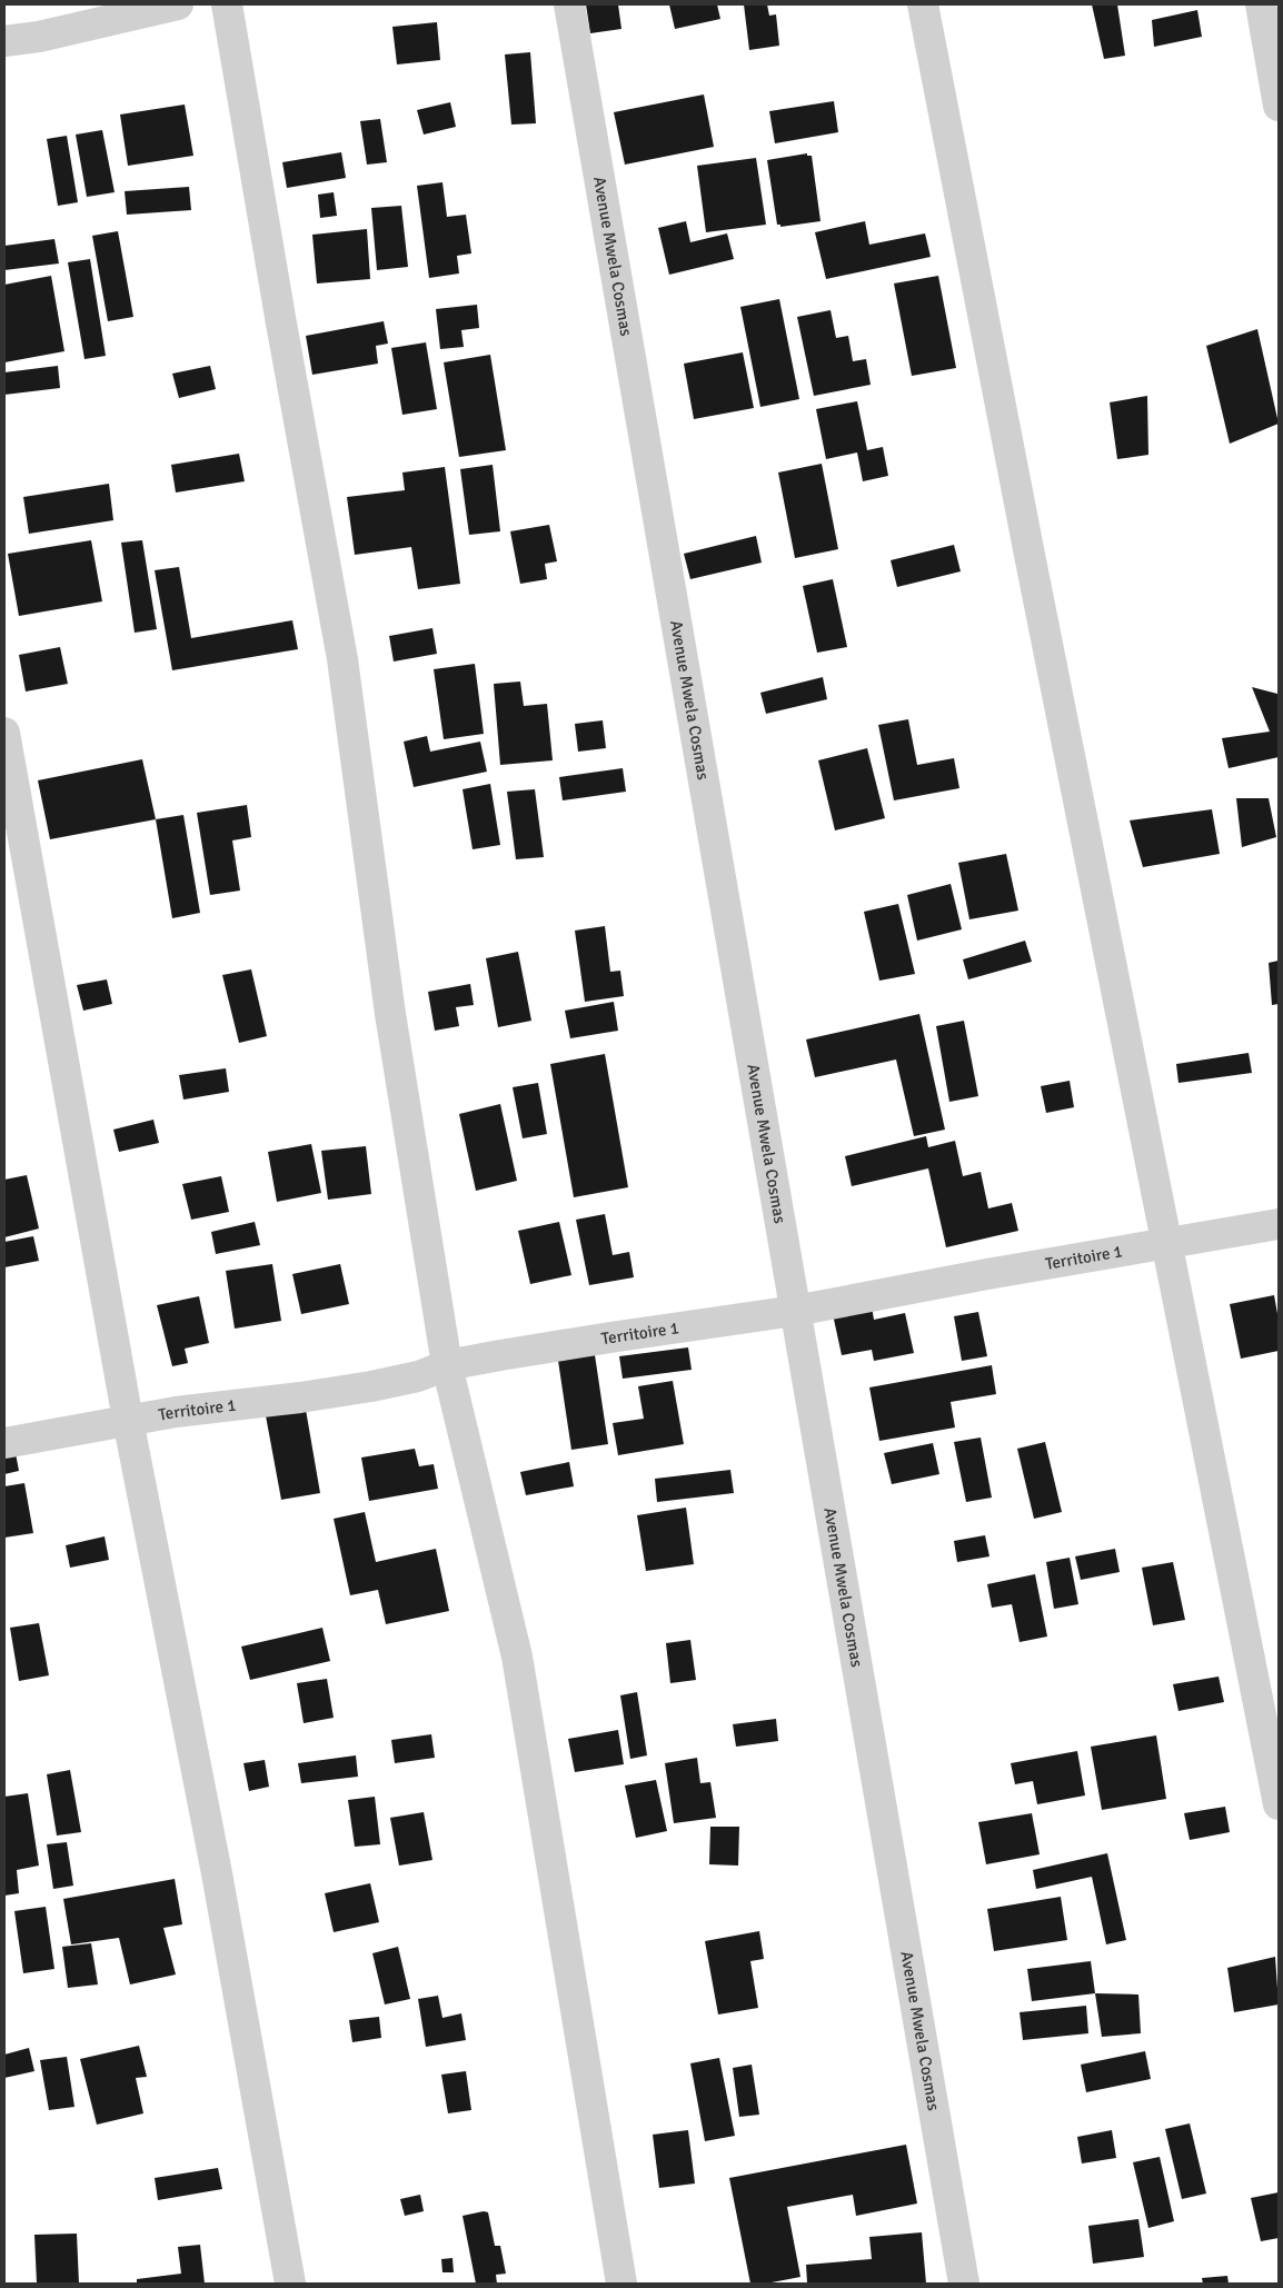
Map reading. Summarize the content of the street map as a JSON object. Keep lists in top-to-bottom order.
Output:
{
  "streets": {
    "street": ["Avenue Mwela Cosmas", "Territoire 1"]
  },
  "crossings": [
    ["Avenue Mwela Cosmas", "Territoire 1"]
  ]
}
